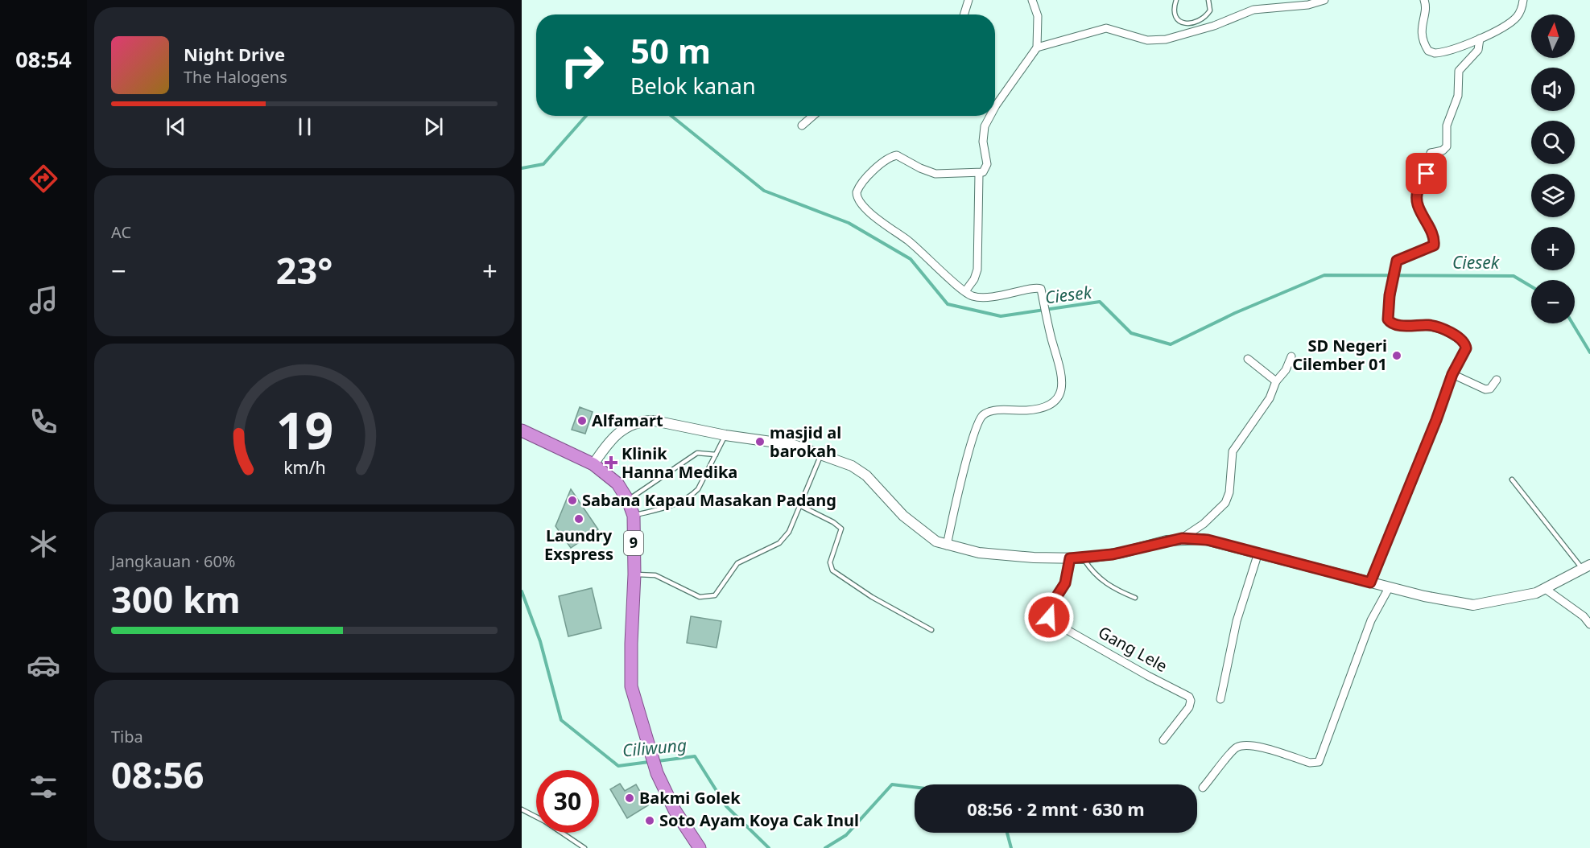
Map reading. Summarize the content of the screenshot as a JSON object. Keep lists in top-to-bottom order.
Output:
{
  "streets": {
    "highway": ["9"],
    "street": ["Gang Lele"]
  },
  "water": ["Ciesek", "Ciliwung"],
  "places": {
    "other": [
      "SD Negeri Cilember 01",
      "Alfamart",
      "masjid al barokah",
      "Sabana Kapau Masakan Padang",
      "Laundry Exspress",
      "Bakmi Golek",
      "Soto Ayam Koya Cak Inul"
    ],
    "health": ["Klinik Hanna Medika"]
  },
  "north": "top",
  "page": {
    "tabs": "08:54",
    "map_buttons": ["+", "−"],
    "turn": ["50 m", "Belok kanan"],
    "song": ["Night Drive", "The Halogens"],
    "tile": [
      "AC",
      ["Jangkauan · 60%", "300 km"],
      ["Tiba", "08:56"]
    ],
    "heat": ["−", "23°", "+"],
    "limit": "30",
    "trip": "08:56 · 2 mnt · 630 m",
    "gauge": ["19", "km/h"]
  }
}
